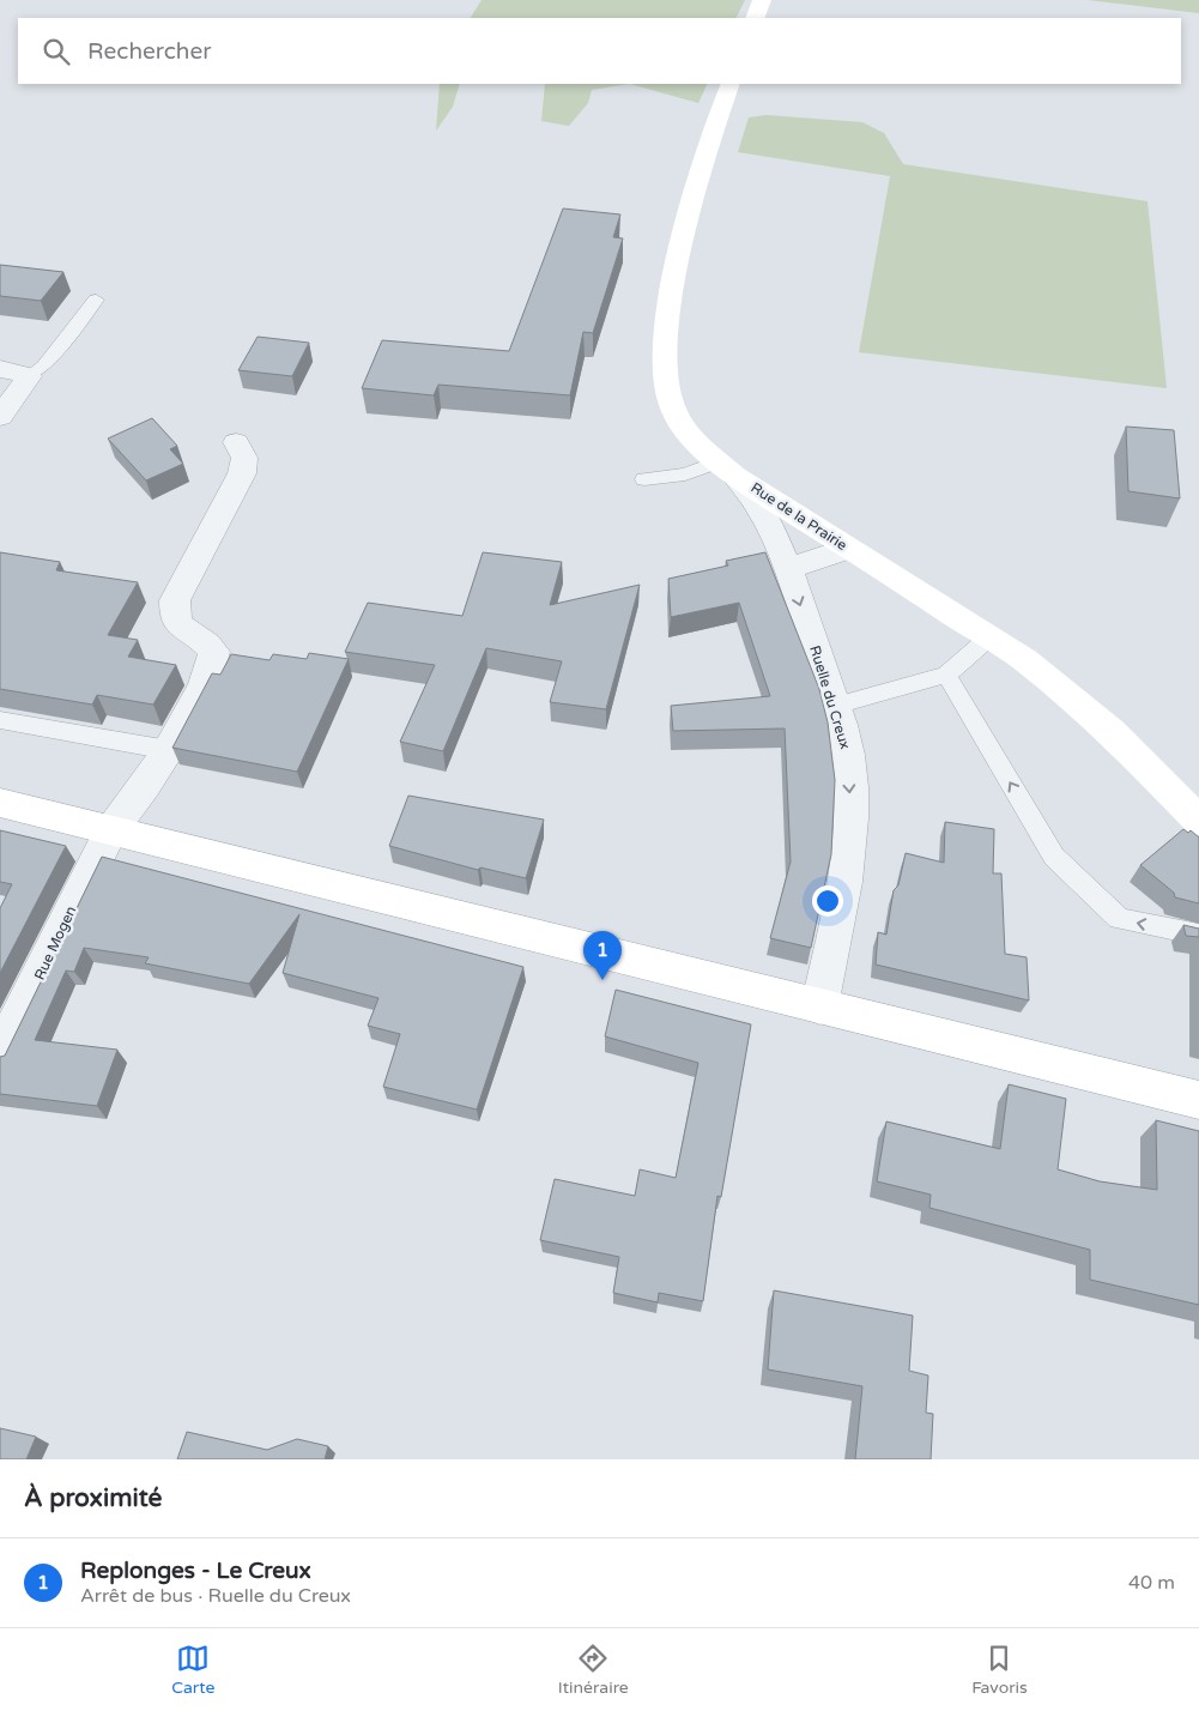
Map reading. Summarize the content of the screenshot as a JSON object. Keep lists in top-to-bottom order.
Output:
{
  "streets": {
    "street": ["Rue de la Prairie", "Ruelle du Creux", "Rue Mogen"]
  },
  "crossings": [
    ["Rue de la Prairie", "Ruelle du Creux"]
  ],
  "one_way": ["Ruelle du Creux"],
  "page": {
    "search": "Rechercher",
    "pins": "1",
    "heading": "À proximité",
    "list": [
      {
        "mark": "1",
        "name": "Replonges - Le Creux",
        "note": "Arrêt de bus · Ruelle du Creux",
        "value": "40 m"
      }
    ],
    "nav": ["Carte", "Itinéraire", "Favoris"]
  }
}
